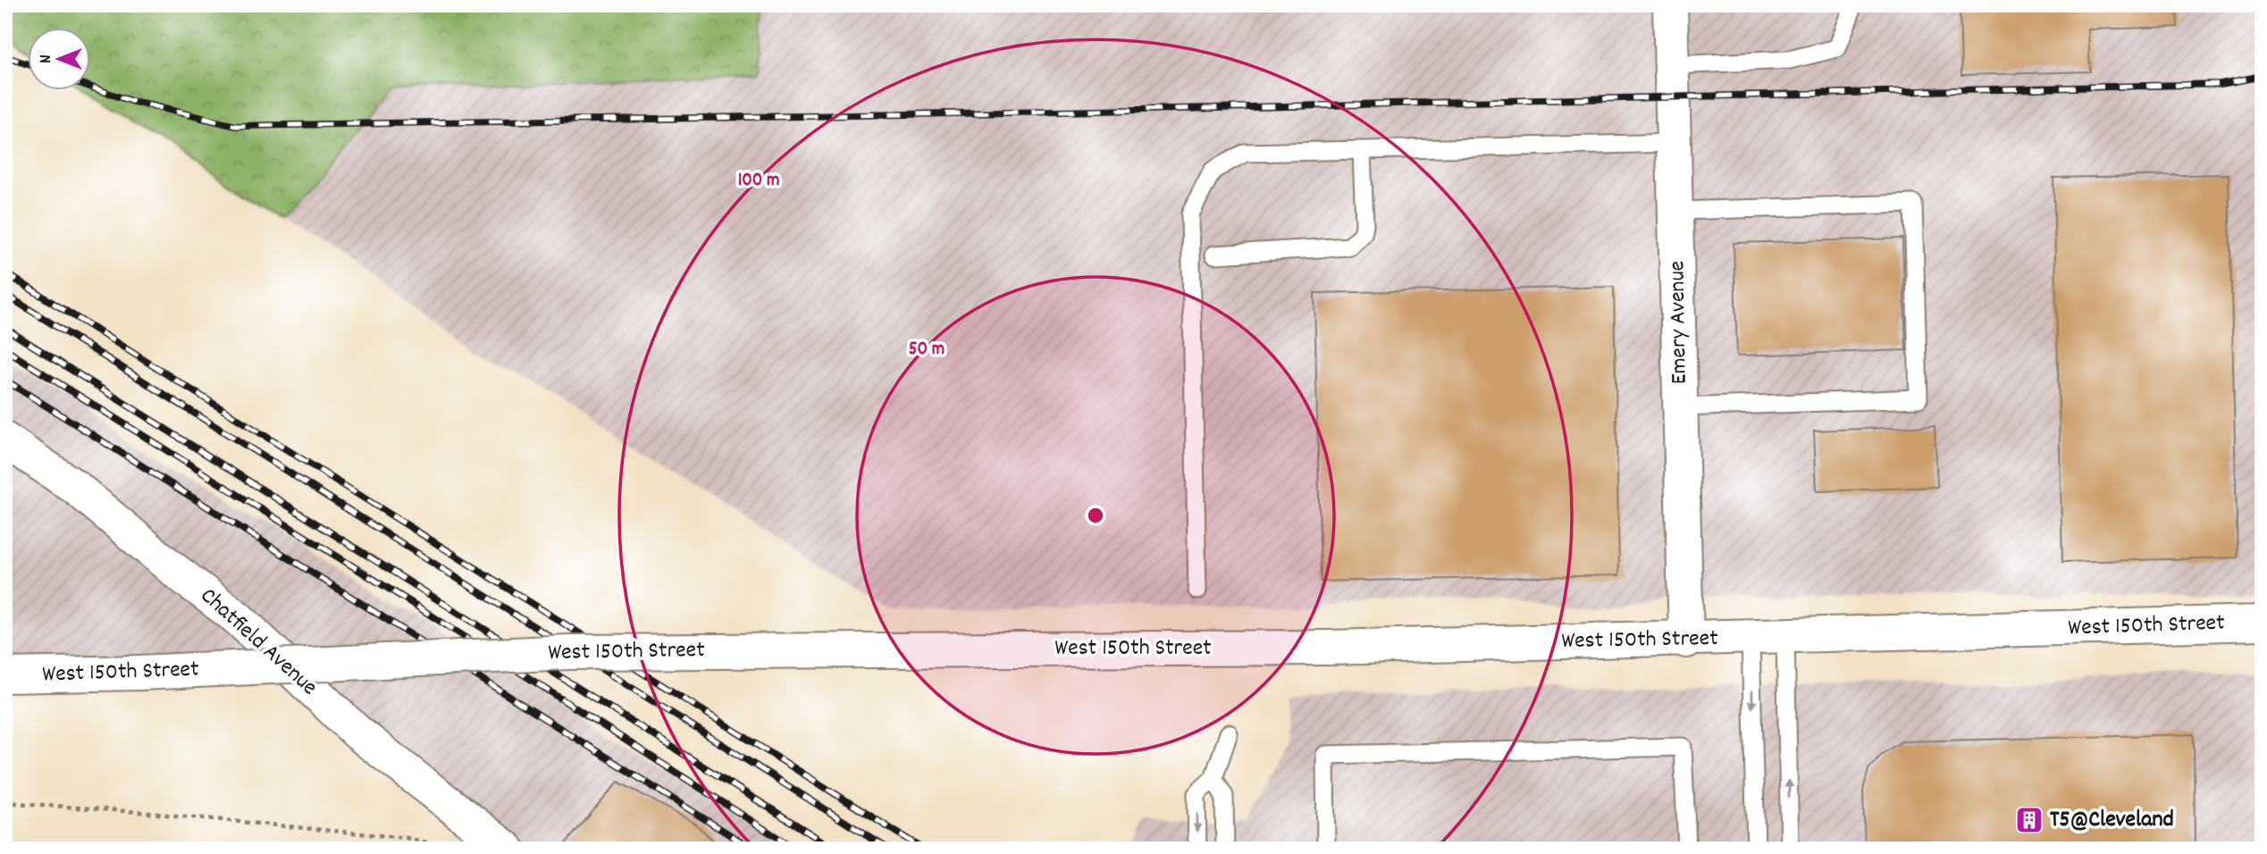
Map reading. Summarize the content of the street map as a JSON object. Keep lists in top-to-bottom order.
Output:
{
  "streets": {
    "main road": ["Emery Avenue", "West 150th Street", "Chatfield Avenue"]
  },
  "crossings": [
    ["Emery Avenue", "West 150th Street"]
  ],
  "places": {
    "building": ["T5@Cleveland"]
  },
  "north": "left",
  "rings": ["100 m", "50 m"]
}
